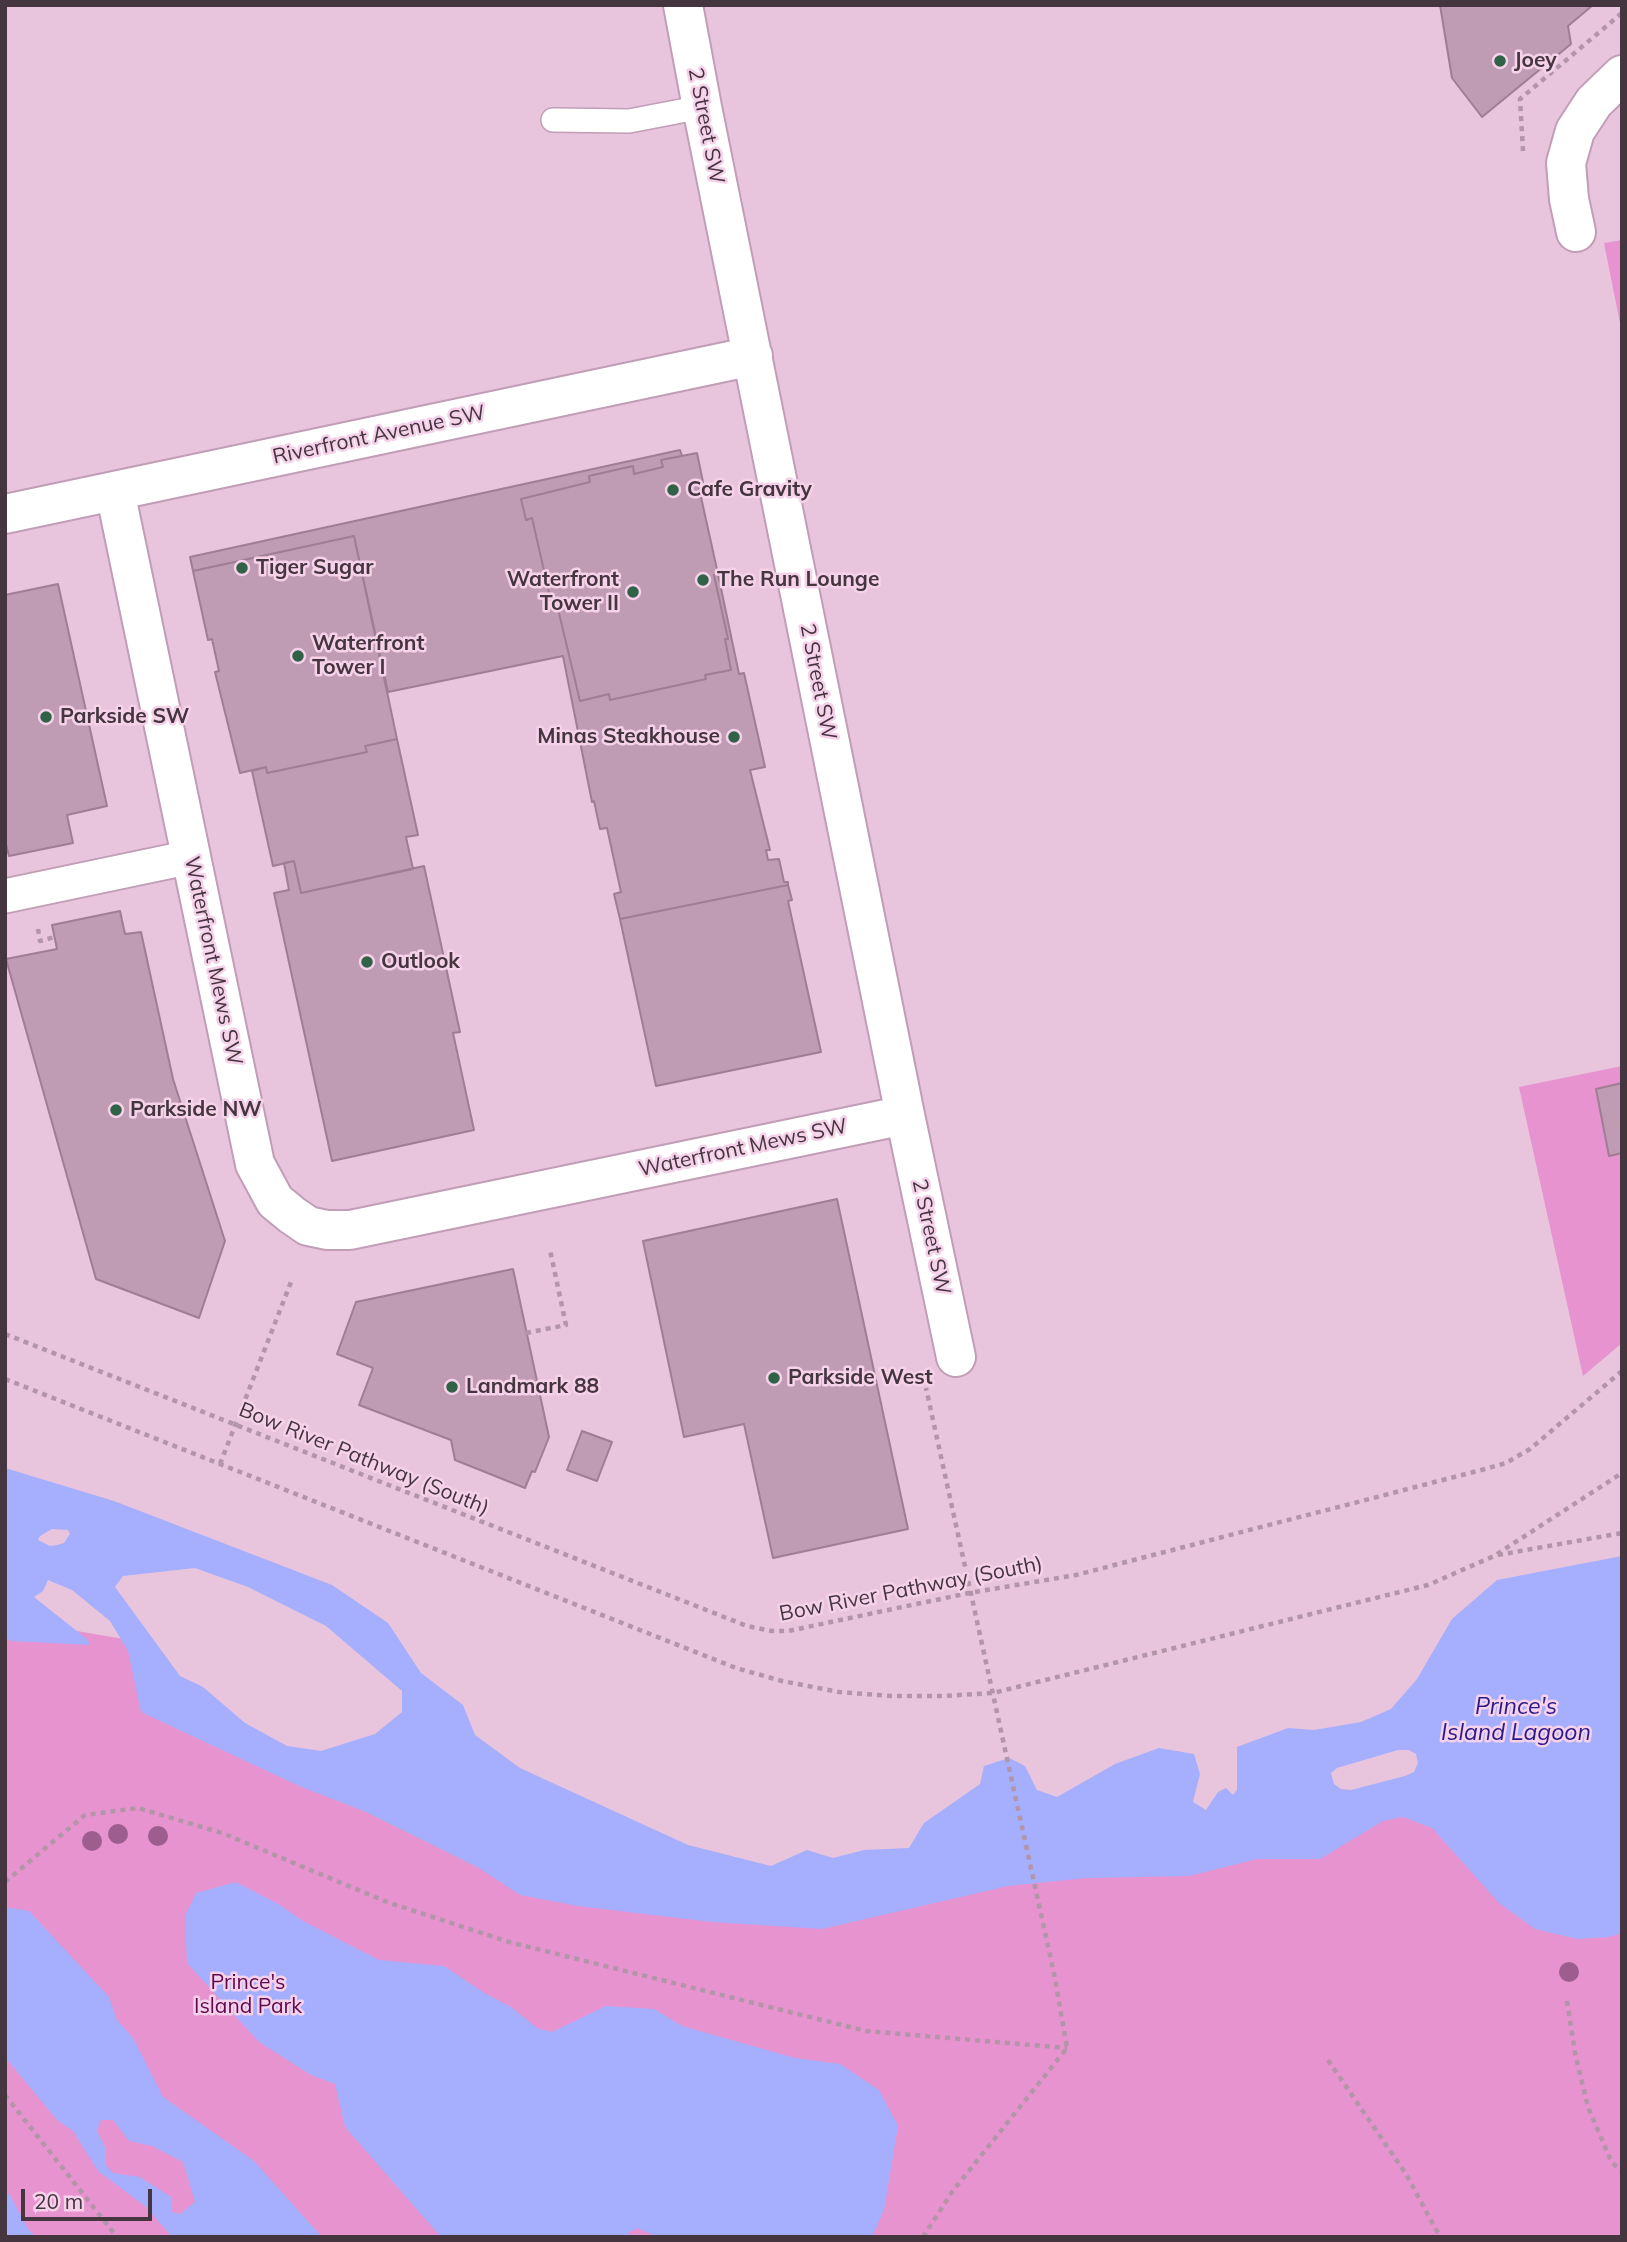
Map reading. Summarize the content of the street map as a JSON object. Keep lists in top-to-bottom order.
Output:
{
  "streets": {
    "street": ["2 Street SW", "Riverfront Avenue SW", "Waterfront Mews SW"],
    "path": ["Bow River Pathway (South)"]
  },
  "crossings": [
    ["2 Street SW", "Riverfront Avenue SW"],
    ["2 Street SW", "Waterfront Mews SW"],
    ["Riverfront Avenue SW", "Waterfront Mews SW"]
  ],
  "water": ["Prince's Island Lagoon"],
  "parks": ["Prince's Island Park"],
  "places": [
    "Joey",
    "Cafe Gravity",
    "Tiger Sugar",
    "The Run Lounge",
    "Waterfront Tower II",
    "Waterfront Tower I",
    "Parkside SW",
    "Minas Steakhouse",
    "Outlook",
    "Parkside NW",
    "Parkside West",
    "Landmark 88"
  ],
  "scale_bar": "20 m"
}
